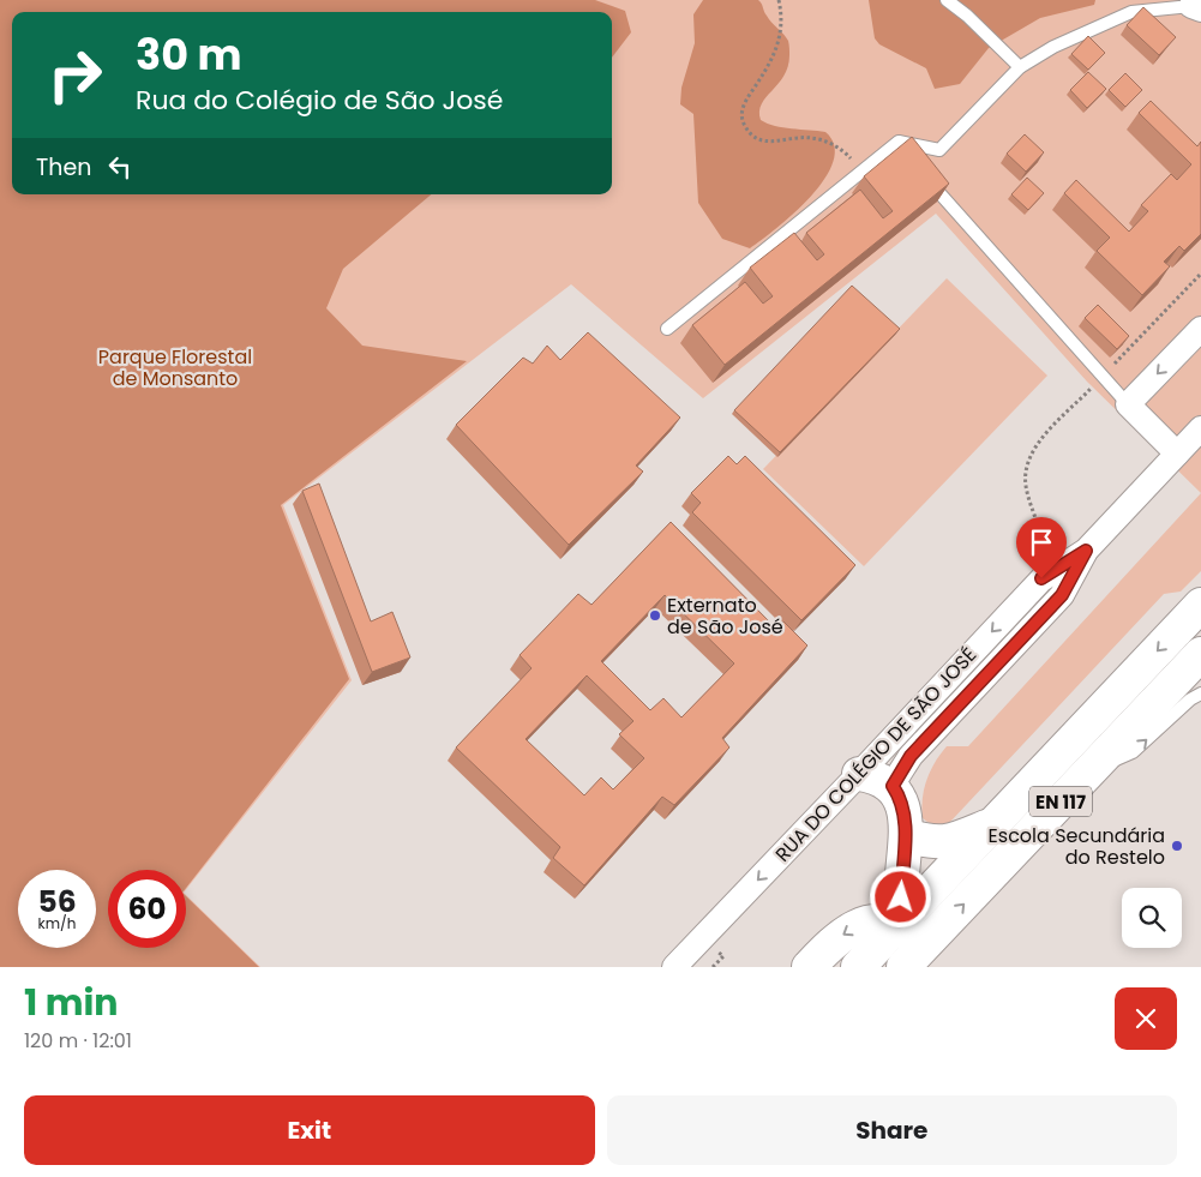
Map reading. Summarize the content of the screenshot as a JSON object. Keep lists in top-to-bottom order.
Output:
{
  "streets": {
    "main road": ["EN 117"],
    "street": ["RUA DO COLÉGIO DE SÃO JOSÉ"]
  },
  "parks": ["Parque Florestal de Monsanto"],
  "places": ["Externato de São José", "Escola Secundária do Restelo"],
  "page": {
    "turn": ["30 m", "Rua do Colégio de São José"],
    "then": "Then",
    "speed": "56 km/h",
    "limit": "60",
    "heading": ["1 min", "120 m · 12:01"],
    "buttons": ["Exit", "Share"]
  }
}
